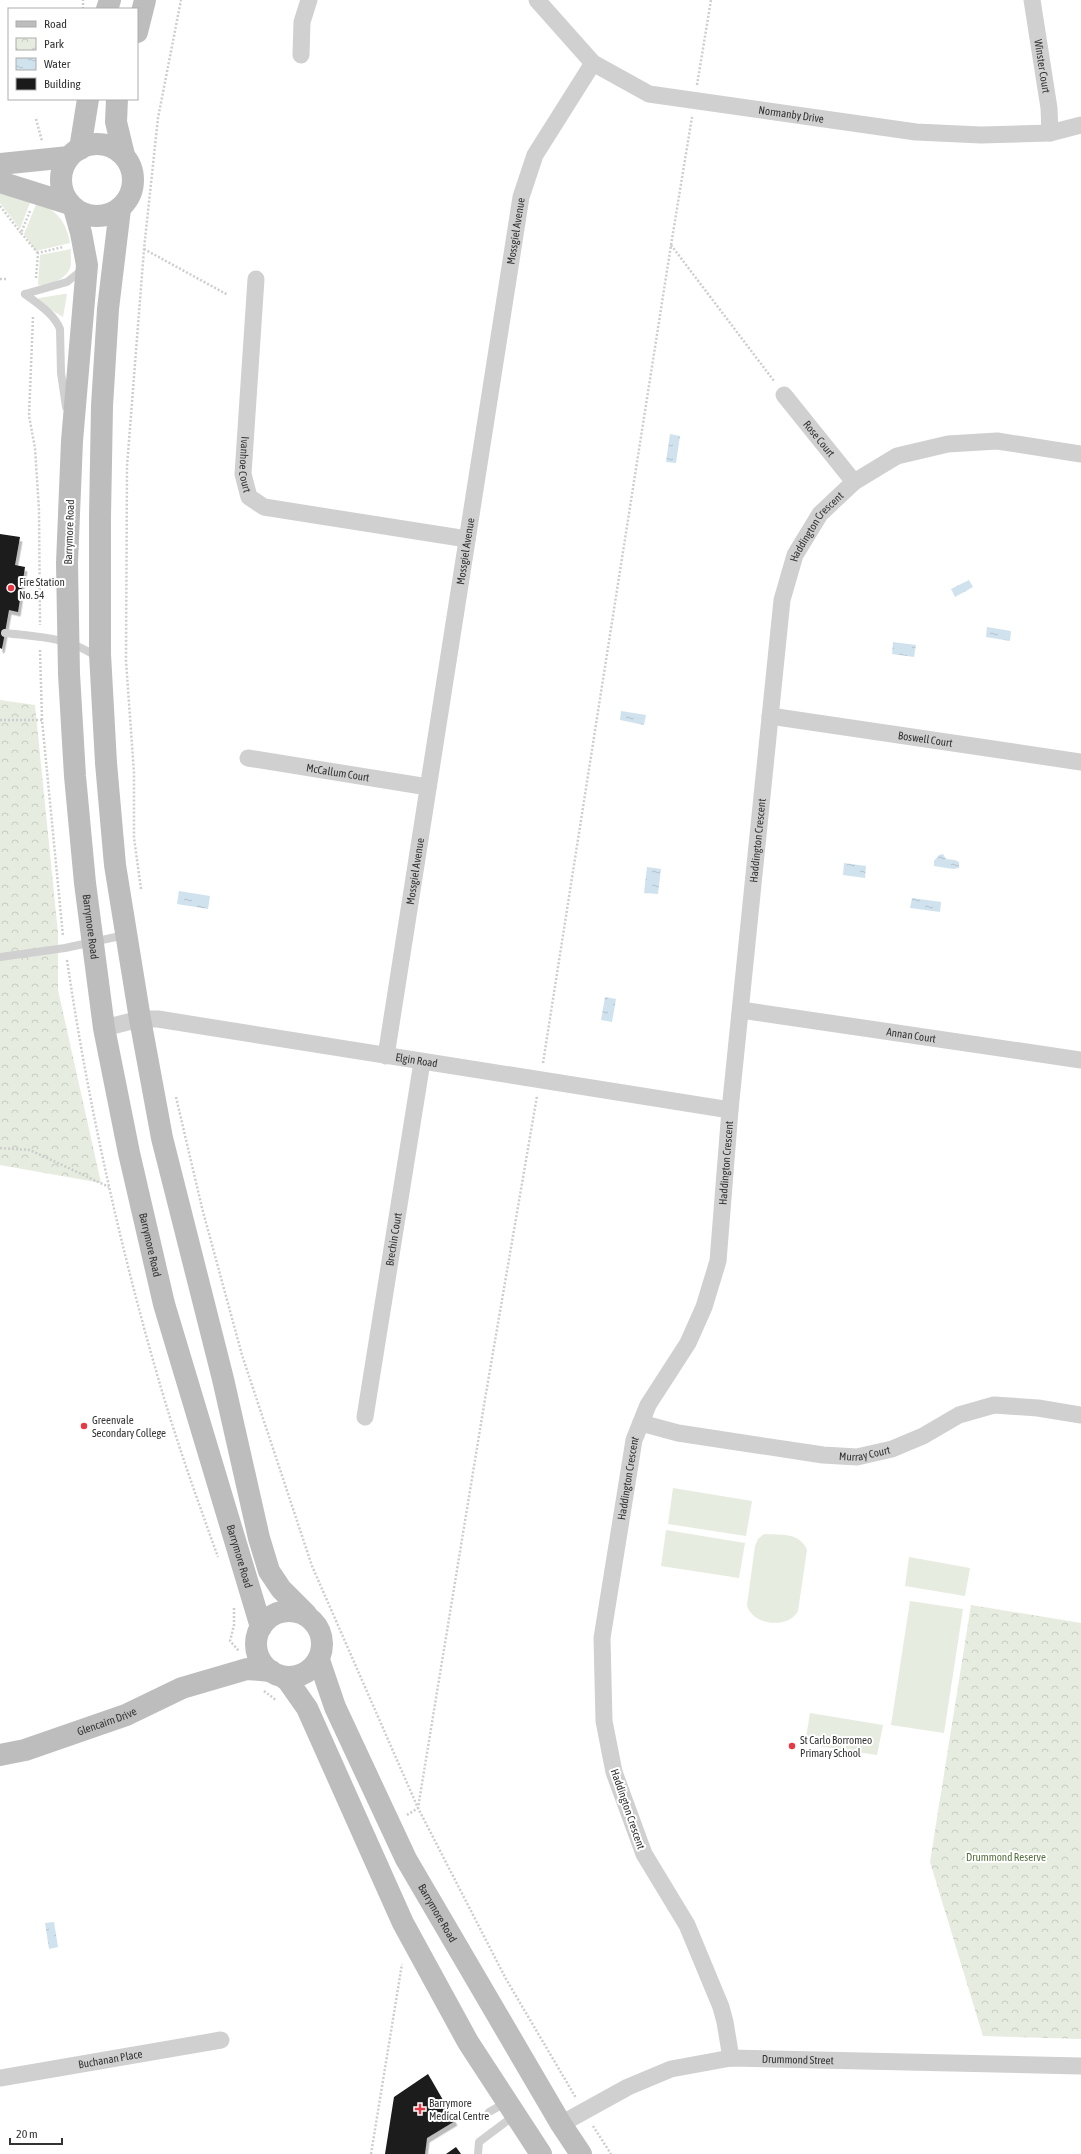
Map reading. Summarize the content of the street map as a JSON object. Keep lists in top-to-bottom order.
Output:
{
  "streets": {
    "street": [
      "Winster Court",
      "Normanby Drive",
      "Mossgiel Avenue",
      "Rose Court",
      "Ivanhoe Court",
      "Haddington Crescent",
      "Barrymore Road",
      "Boswell Court",
      "McCallum Court",
      "Annan Court",
      "Elgin Road",
      "Brechin Court",
      "Murray Court",
      "Glencairn Drive",
      "Buchanan Place",
      "Drummond Street"
    ]
  },
  "crossings": [
    ["Winster Court", "Normanby Drive"],
    ["Normanby Drive", "Mossgiel Avenue"],
    ["Mossgiel Avenue", "Ivanhoe Court"],
    ["Mossgiel Avenue", "McCallum Court"],
    ["Mossgiel Avenue", "Elgin Road"],
    ["Rose Court", "Haddington Crescent"],
    ["Haddington Crescent", "Boswell Court"],
    ["Haddington Crescent", "Annan Court"],
    ["Haddington Crescent", "Elgin Road"],
    ["Haddington Crescent", "Murray Court"],
    ["Haddington Crescent", "Drummond Street"],
    ["Barrymore Road", "Elgin Road"],
    ["Barrymore Road", "Glencairn Drive"],
    ["Barrymore Road", "Drummond Street"],
    ["Elgin Road", "Brechin Court"]
  ],
  "parks": ["Drummond Reserve"],
  "places": {
    "other": ["Fire Station No. 54", "Greenvale Secondary College", "St Carlo Borromeo Primary School"],
    "health": ["Barrymore Medical Centre"]
  },
  "legend": [
    "Road",
    "Park",
    "Water",
    "Building"
  ],
  "scale_bar": "20 m"
}
